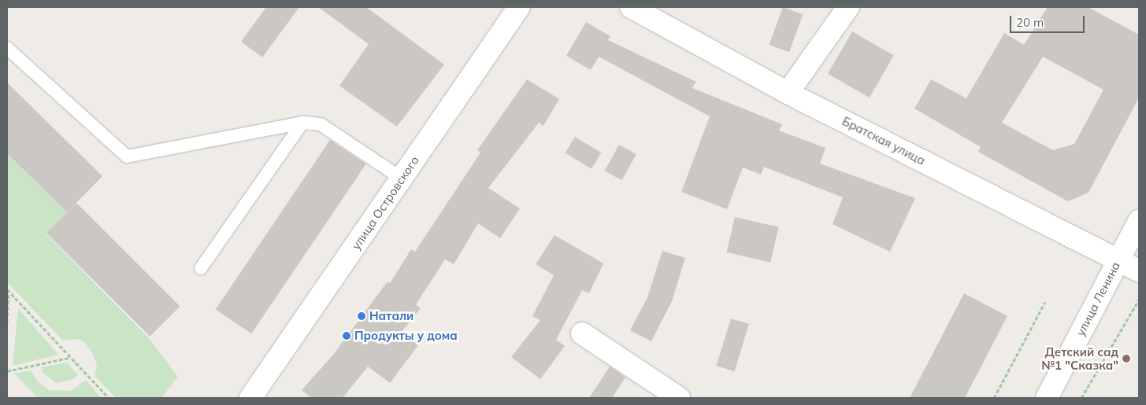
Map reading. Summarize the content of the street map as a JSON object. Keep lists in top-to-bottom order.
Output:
{
  "streets": {
    "street": ["Братская улица", "улица Островского", "улица Ленина"]
  },
  "crossings": [
    ["Братская улица", "улица Ленина"]
  ],
  "places": ["Натали", "Продукты у дома", "Детский сад №1 \"Сказка\""],
  "scale_bar": "20 m"
}
